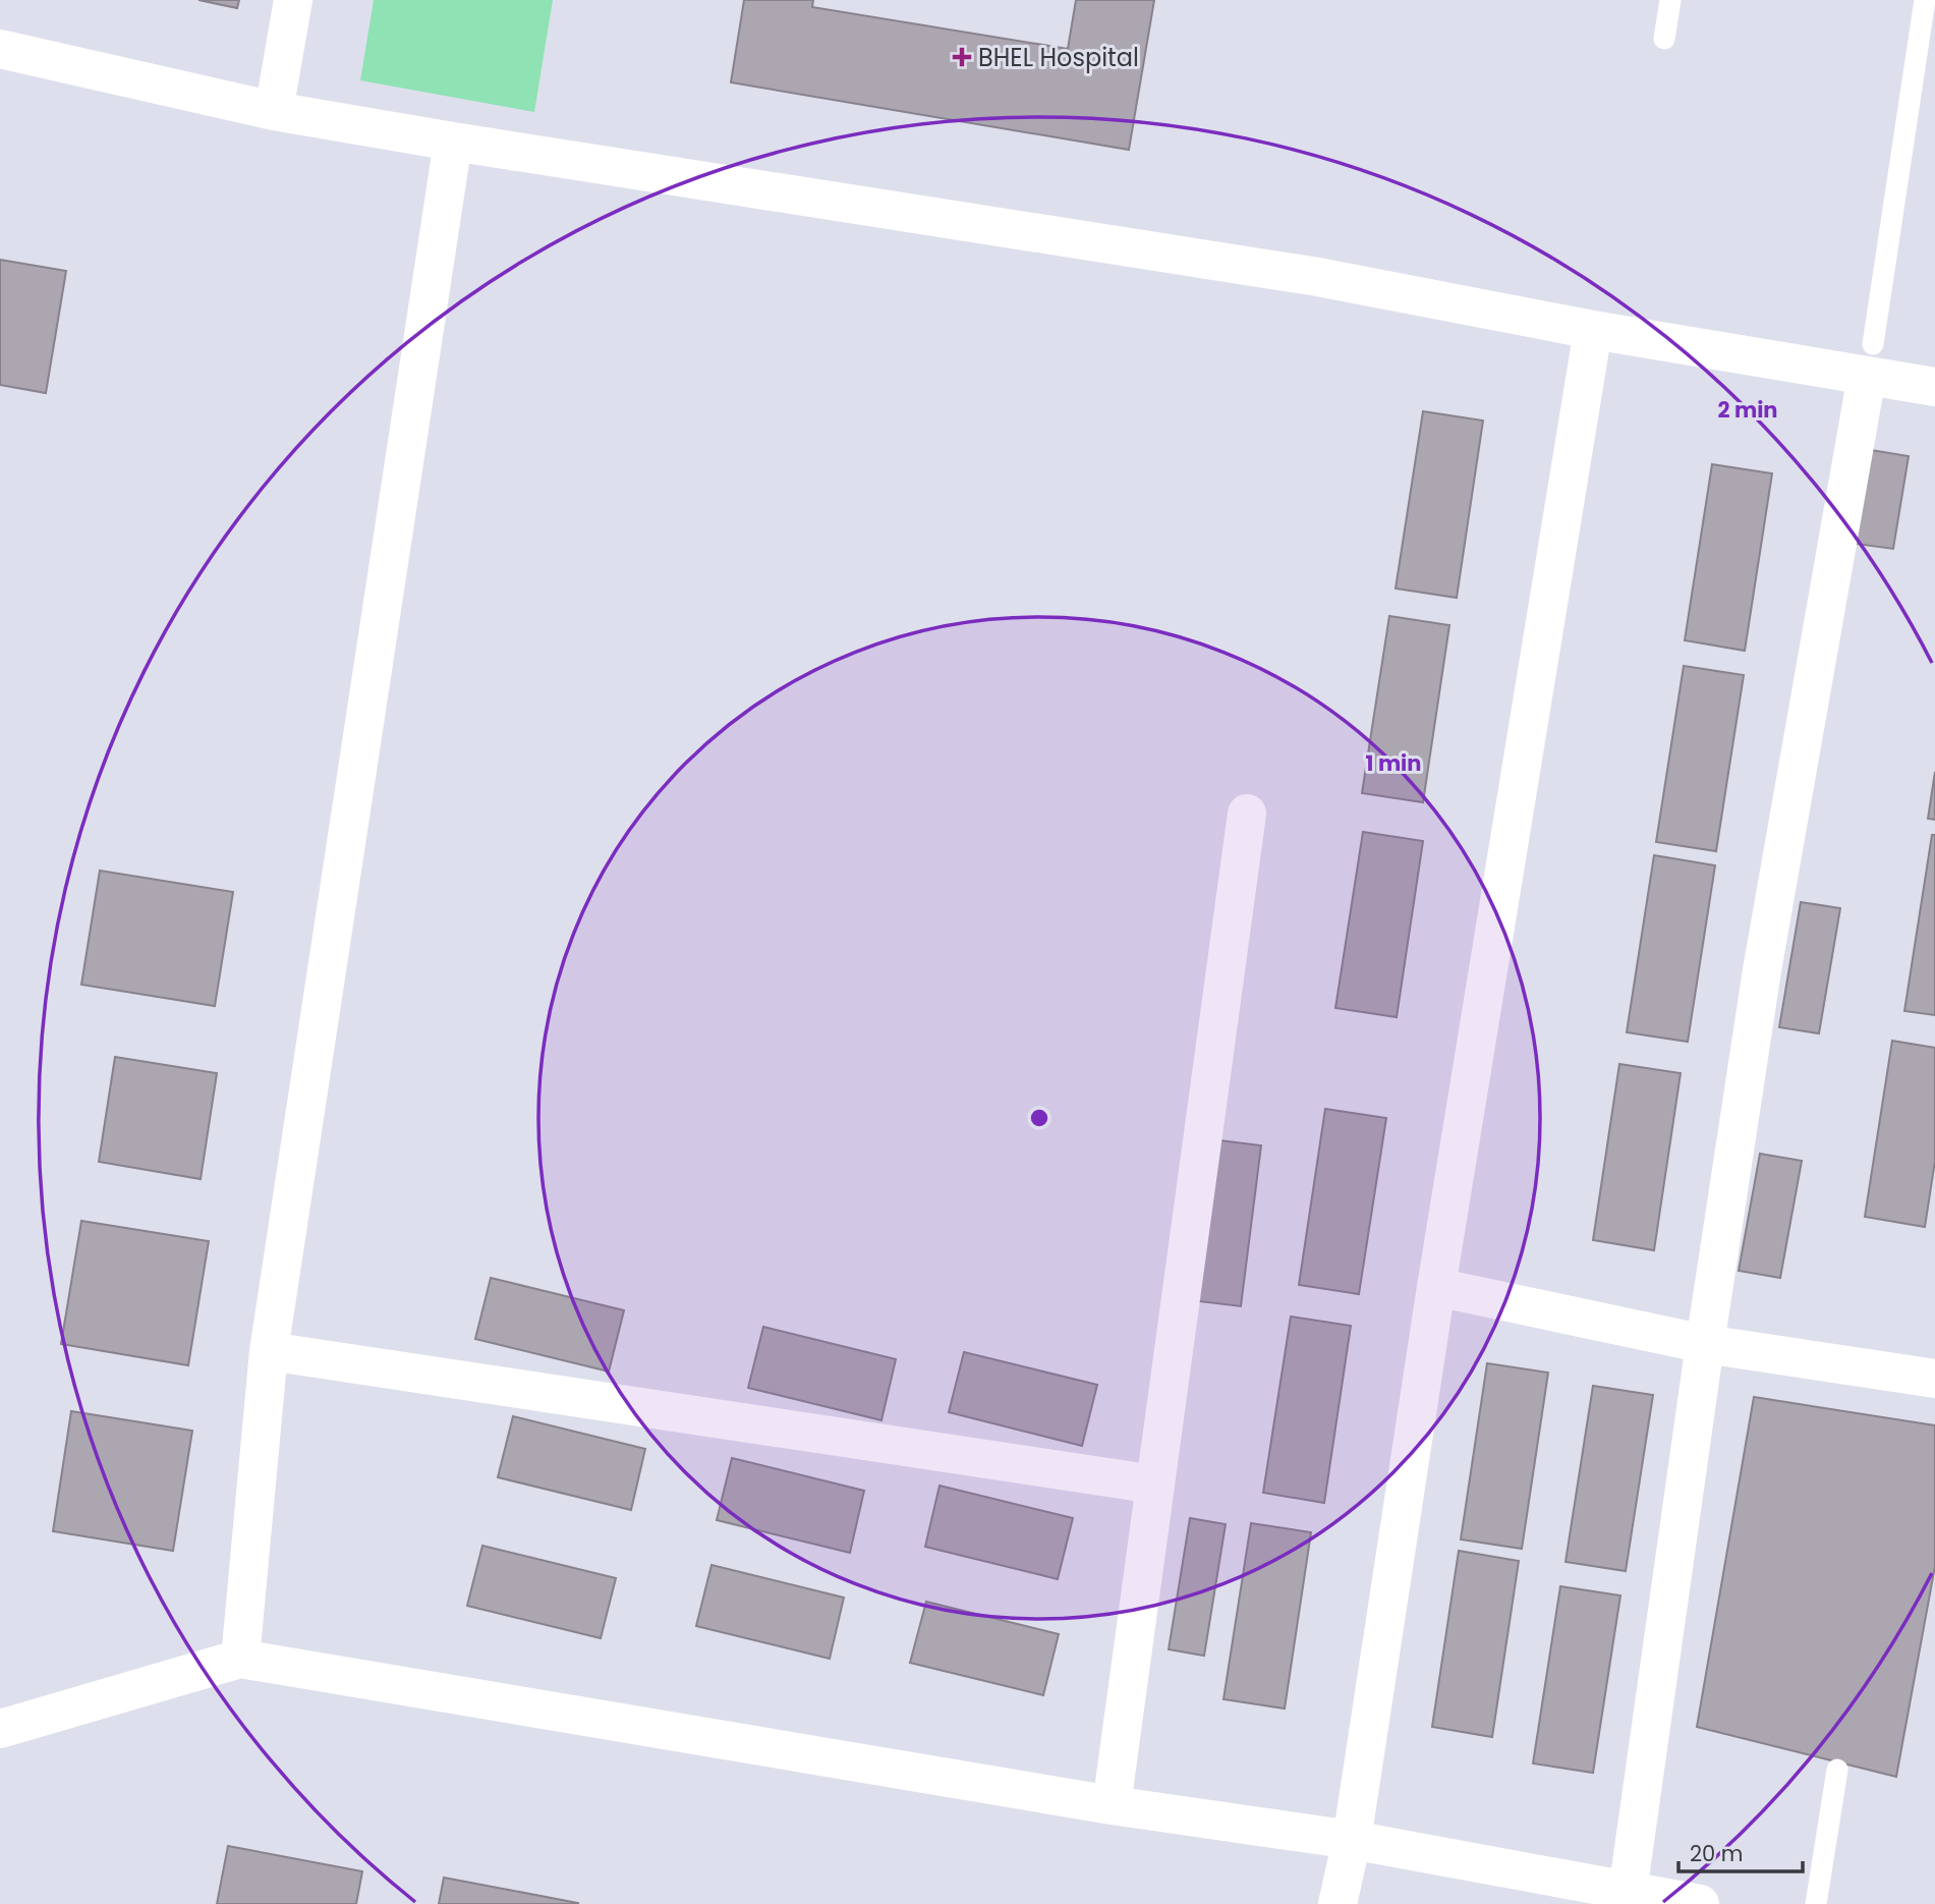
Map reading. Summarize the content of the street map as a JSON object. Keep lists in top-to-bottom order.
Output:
{
  "places": {
    "health": ["BHEL Hospital"]
  },
  "scale_bar": "20 m",
  "rings": ["2 min", "1 min"]
}
